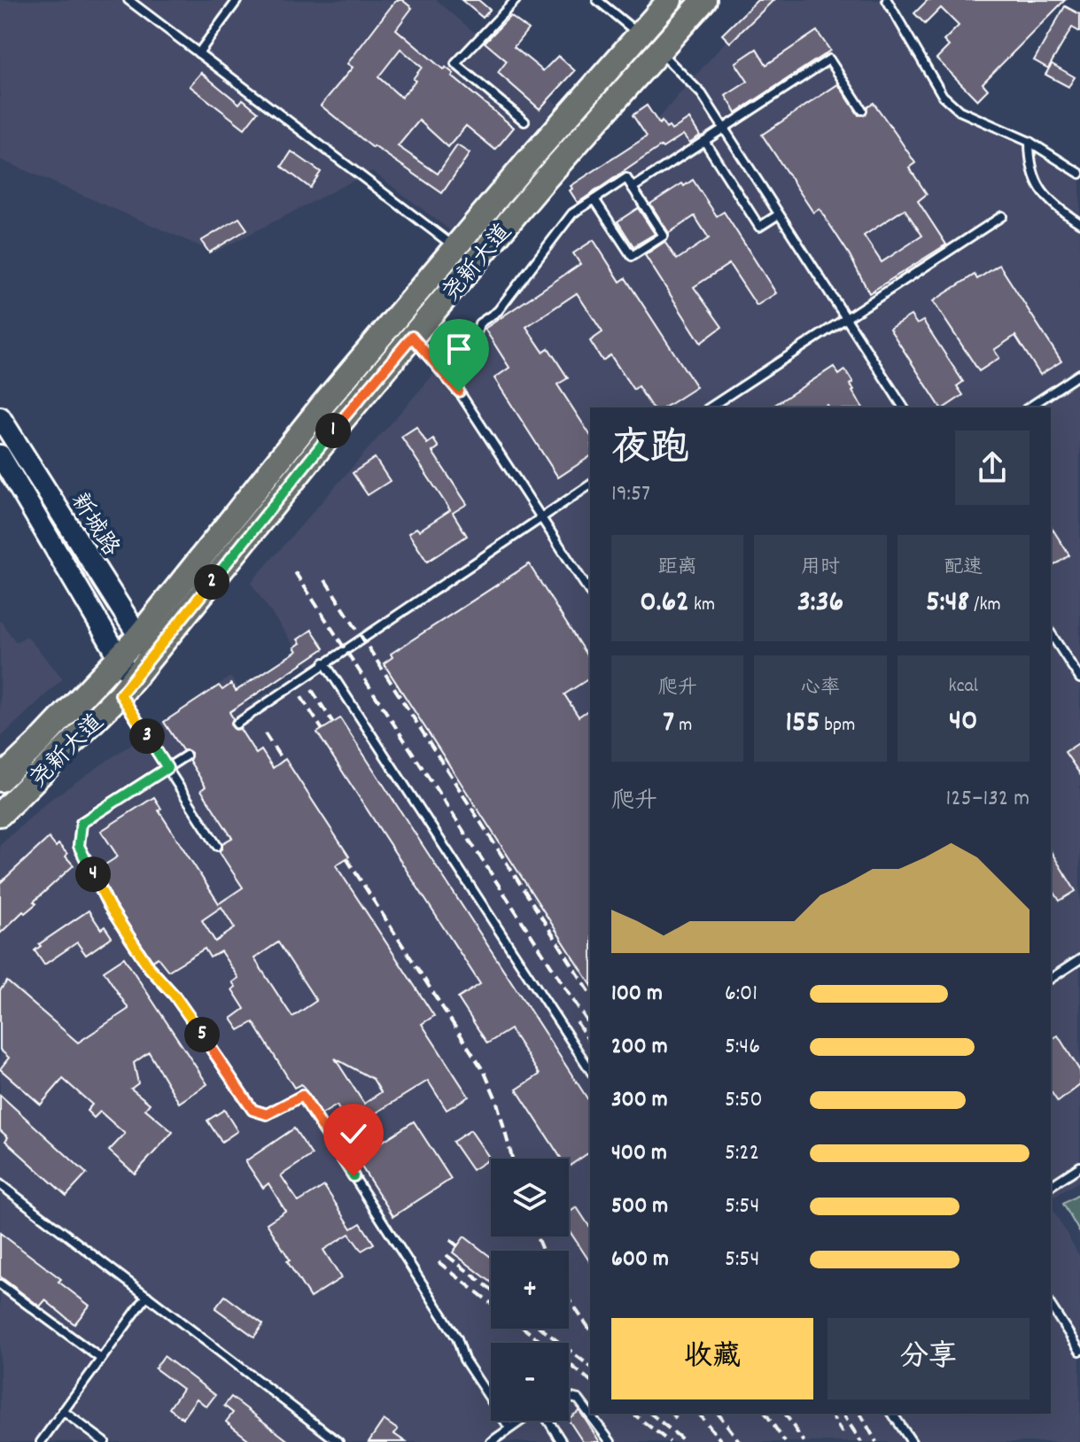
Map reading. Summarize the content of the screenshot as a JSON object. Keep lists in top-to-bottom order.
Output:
{
  "streets": {
    "main road": ["尧新大道", "新城路"]
  },
  "crossings": [
    ["尧新大道", "新城路"]
  ],
  "page": {
    "heading": ["夜跑", "19:57"],
    "pins": [
      "1",
      "2",
      "3",
      "4",
      "5"
    ],
    "stats": [
      ["距离", "0.62 km"],
      ["用时", "3:36"],
      ["配速", "5:48 /km"],
      ["爬升", "7 m"],
      ["心率", "155 bpm"],
      ["kcal", "40"]
    ],
    "chart": ["爬升", "125–132 m"],
    "list": [
      {
        "name": "100 m",
        "note": "6:01"
      },
      {
        "name": "200 m",
        "note": "5:46"
      },
      {
        "name": "300 m",
        "note": "5:50"
      },
      {
        "name": "400 m",
        "note": "5:22"
      },
      {
        "name": "500 m",
        "note": "5:54"
      },
      {
        "name": "600 m",
        "note": "5:54"
      }
    ],
    "map_buttons": ["+", "−"],
    "buttons": ["收藏", "分享"]
  }
}
